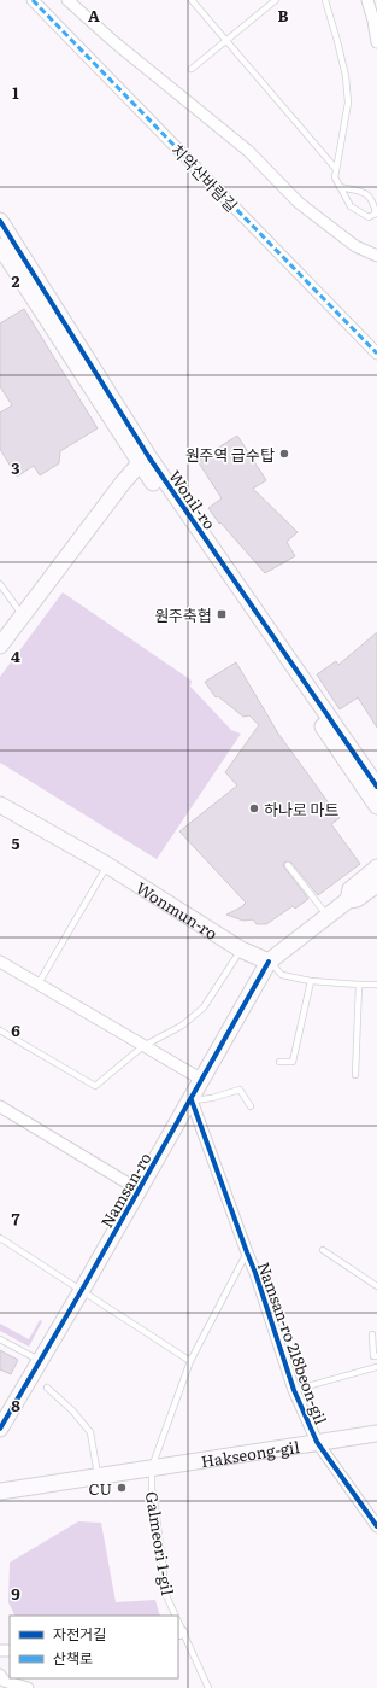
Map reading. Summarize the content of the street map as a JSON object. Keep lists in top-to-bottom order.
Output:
{
  "streets": {
    "street": [
      "치악산바람길",
      "Wonil-ro",
      "Wonmun-ro",
      "Namsan-ro",
      "Namsan-ro 218beon-gil",
      "Hakseong-gil"
    ],
    "lane": ["Galmeori 1-gil"]
  },
  "crossings": [
    ["Wonmun-ro", "Namsan-ro"],
    ["Namsan-ro", "Namsan-ro 218beon-gil"],
    ["Namsan-ro 218beon-gil", "Hakseong-gil"],
    ["Hakseong-gil", "Galmeori 1-gil"]
  ],
  "places": {
    "other": ["원주역 급수탑", "하나로 마트", "CU"],
    "transit": ["원주축협"]
  },
  "legend": ["자전거길", "산책로"],
  "grid": {
    "columns": ["A", "B"],
    "rows": [
      "1",
      "2",
      "3",
      "4",
      "5",
      "6",
      "7",
      "8",
      "9"
    ]
  }
}
